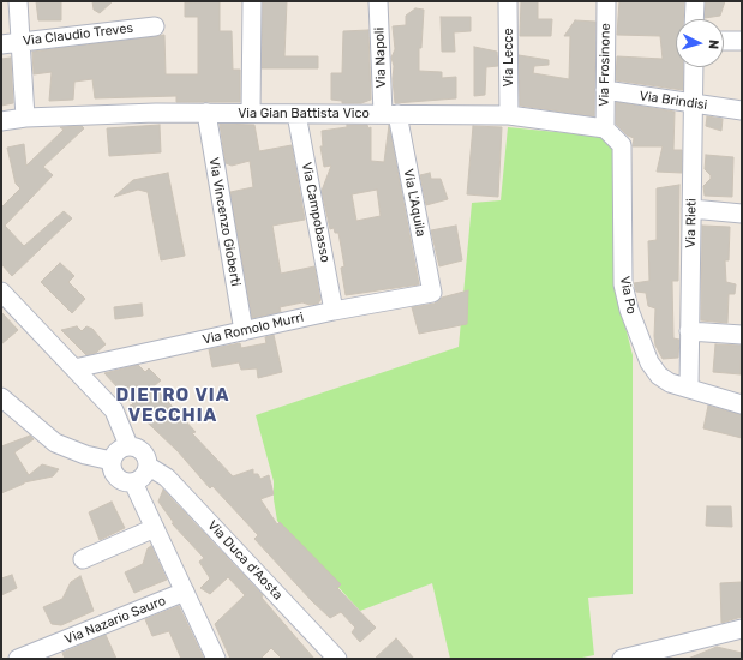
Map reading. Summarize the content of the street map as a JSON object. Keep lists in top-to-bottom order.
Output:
{
  "streets": {
    "street": [
      "Via Claudio Treves",
      "Via Napoli",
      "Via Lecce",
      "Via Frosinone",
      "Via Brindisi",
      "Via Gian Battista Vico",
      "Via L'Aquila",
      "Via Campobasso",
      "Via Vincenzo Gioberti",
      "Via Rieti",
      "Via Po",
      "Via Romolo Murri",
      "Via Duca d'Aosta",
      "Via Nazario Sauro"
    ]
  },
  "crossings": [
    ["Via Napoli", "Via Gian Battista Vico"],
    ["Via Napoli", "Via L'Aquila"],
    ["Via Lecce", "Via Gian Battista Vico"],
    ["Via Frosinone", "Via Brindisi"],
    ["Via Frosinone", "Via Gian Battista Vico"],
    ["Via Frosinone", "Via Po"],
    ["Via Brindisi", "Via Rieti"],
    ["Via Gian Battista Vico", "Via L'Aquila"],
    ["Via Gian Battista Vico", "Via Campobasso"],
    ["Via Gian Battista Vico", "Via Vincenzo Gioberti"],
    ["Via Gian Battista Vico", "Via Po"],
    ["Via L'Aquila", "Via Romolo Murri"],
    ["Via Campobasso", "Via Romolo Murri"],
    ["Via Vincenzo Gioberti", "Via Romolo Murri"],
    ["Via Rieti", "Via Po"]
  ],
  "districts": ["DIETRO VIA VECCHIA"],
  "north": "right"
}
